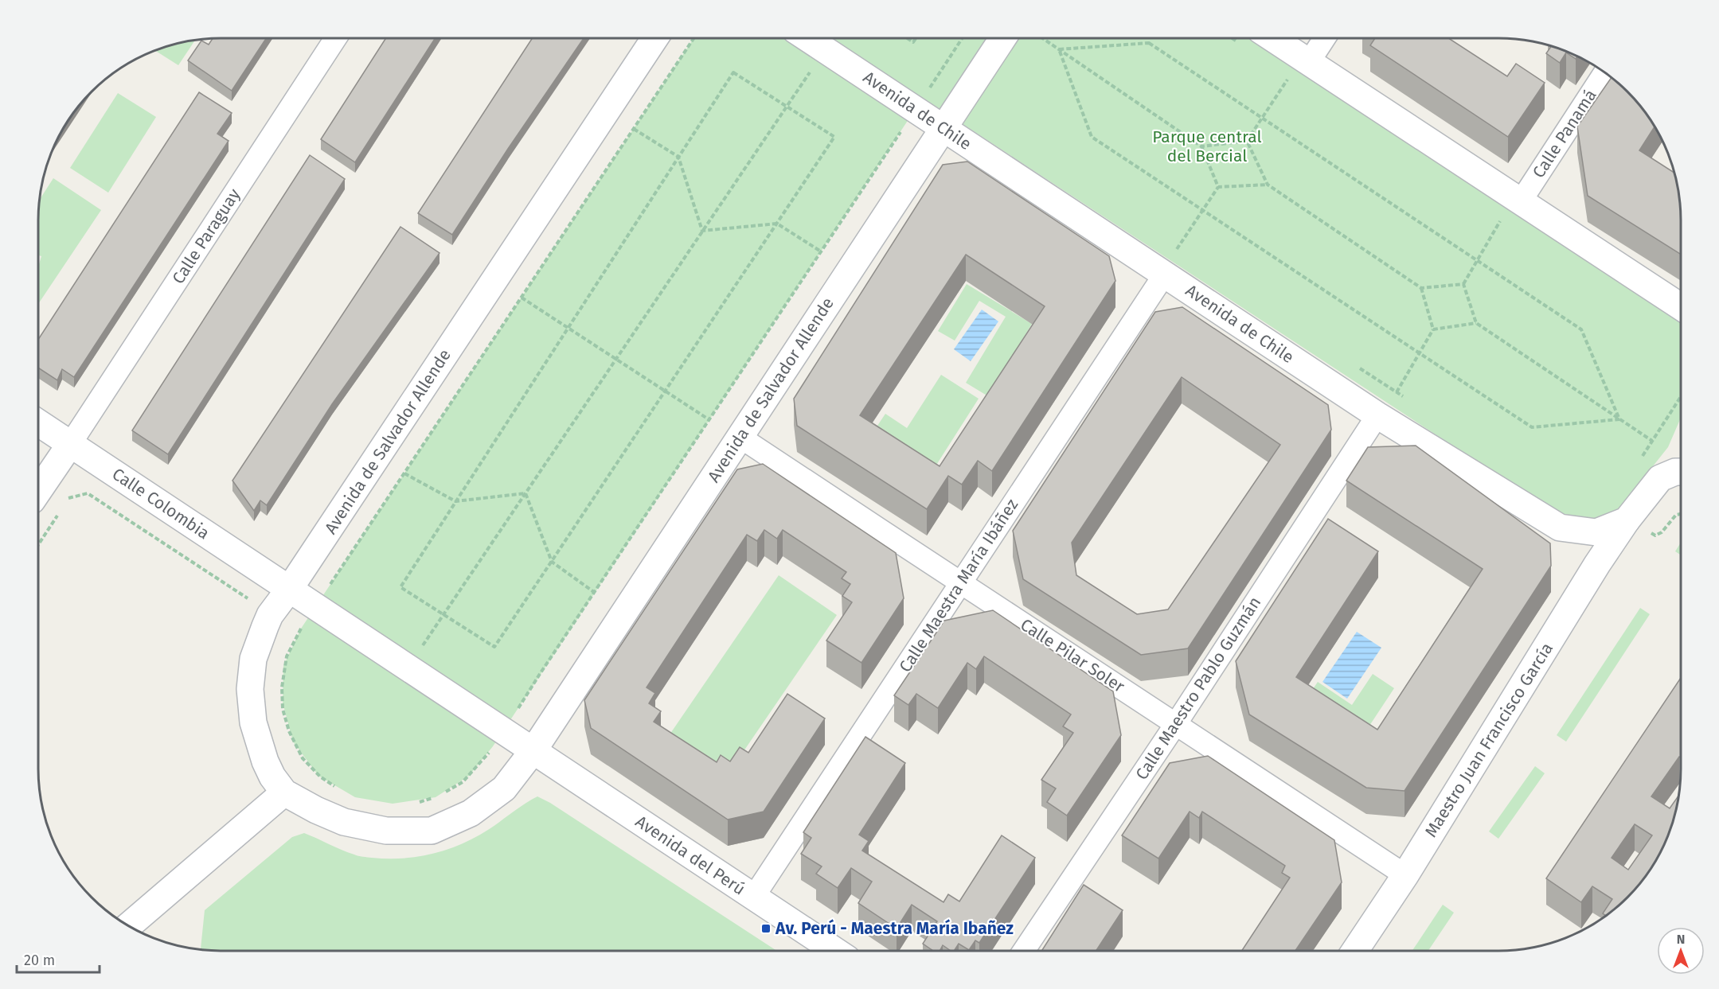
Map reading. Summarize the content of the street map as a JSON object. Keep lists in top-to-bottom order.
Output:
{
  "streets": {
    "street": [
      "Avenida de Chile",
      "Calle Panamá",
      "Calle Paraguay",
      "Avenida de Salvador Allende",
      "Calle Colombia",
      "Calle Maestra María Ibáñez",
      "Calle Pilar Soler",
      "Calle Maestro Pablo Guzmán",
      "Maestro Juan Francisco García",
      "Avenida del Perú"
    ]
  },
  "crossings": [
    ["Avenida de Chile", "Avenida de Salvador Allende"],
    ["Avenida de Chile", "Calle Maestra María Ibáñez"],
    ["Avenida de Chile", "Calle Maestro Pablo Guzmán"],
    ["Avenida de Chile", "Maestro Juan Francisco García"],
    ["Calle Paraguay", "Calle Colombia"],
    ["Avenida de Salvador Allende", "Calle Colombia"],
    ["Avenida de Salvador Allende", "Calle Pilar Soler"],
    ["Avenida de Salvador Allende", "Avenida del Perú"],
    ["Calle Maestra María Ibáñez", "Calle Pilar Soler"],
    ["Calle Maestra María Ibáñez", "Avenida del Perú"],
    ["Calle Pilar Soler", "Calle Maestro Pablo Guzmán"],
    ["Calle Pilar Soler", "Maestro Juan Francisco García"]
  ],
  "parks": ["Parque central del Bercial"],
  "places": {
    "transit": ["Av. Perú - Maestra María Ibañez"]
  },
  "scale_bar": "20 m",
  "north": "top"
}
